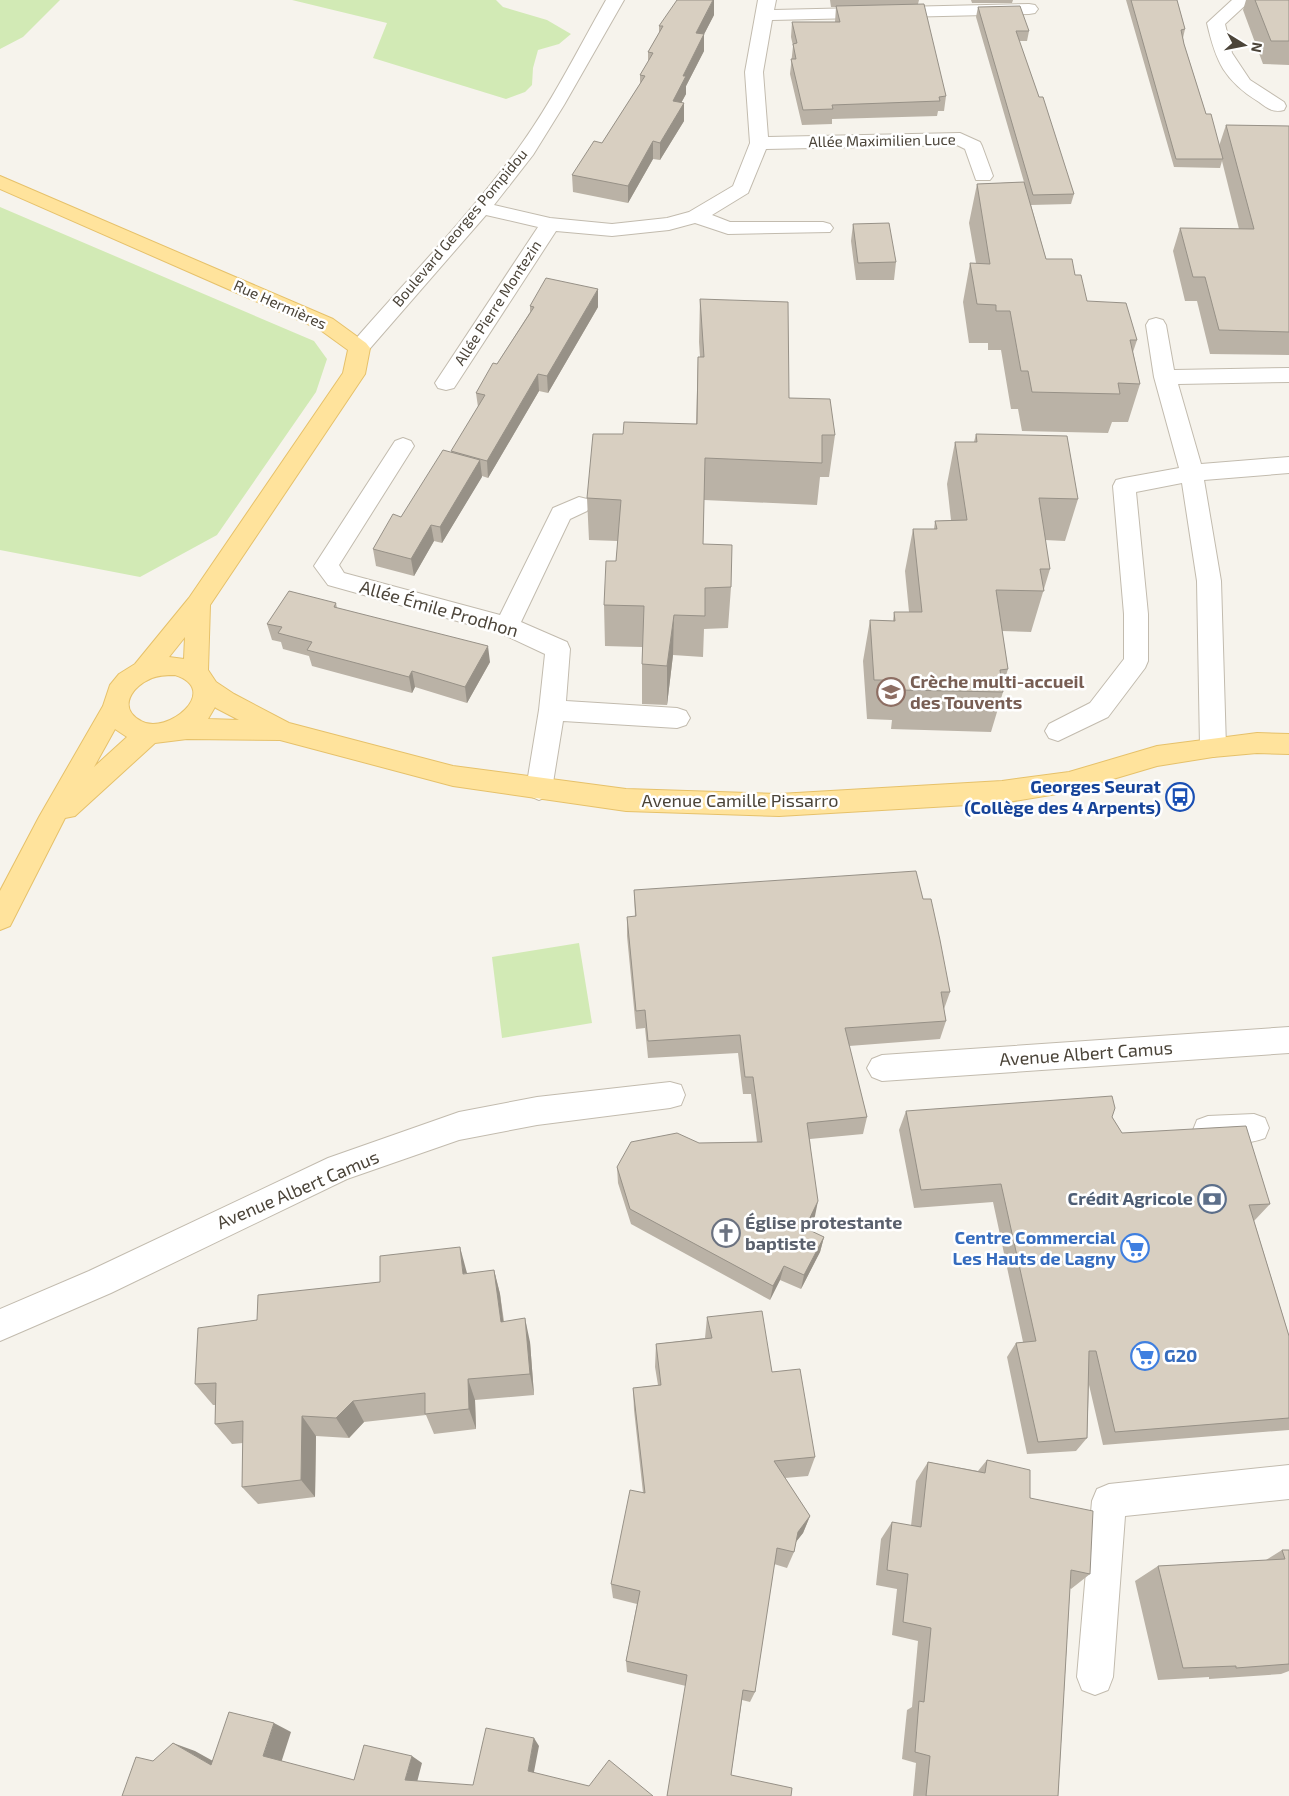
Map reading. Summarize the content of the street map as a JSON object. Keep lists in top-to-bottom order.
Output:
{
  "streets": {
    "main road": ["Rue Hermières", "Avenue Camille Pissarro"],
    "street": [
      "Allée Maximilien Luce",
      "Boulevard Georges Pompidou",
      "Allée Pierre Montezin",
      "Allée Émile Prodhon",
      "Avenue Albert Camus"
    ]
  },
  "crossings": [
    ["Boulevard Georges Pompidou", "Rue Hermières"],
    ["Allée Émile Prodhon", "Avenue Camille Pissarro"]
  ],
  "places": {
    "school or university": ["Crèche multi-accueil des Touvents"],
    "bus stop": ["Georges Seurat (Collège des 4 Arpents)"],
    "bank": ["Crédit Agricole"],
    "church": ["Église protestante baptiste"],
    "supermarket": ["Centre Commercial Les Hauts de Lagny", "G20"]
  },
  "north": "right"
}
